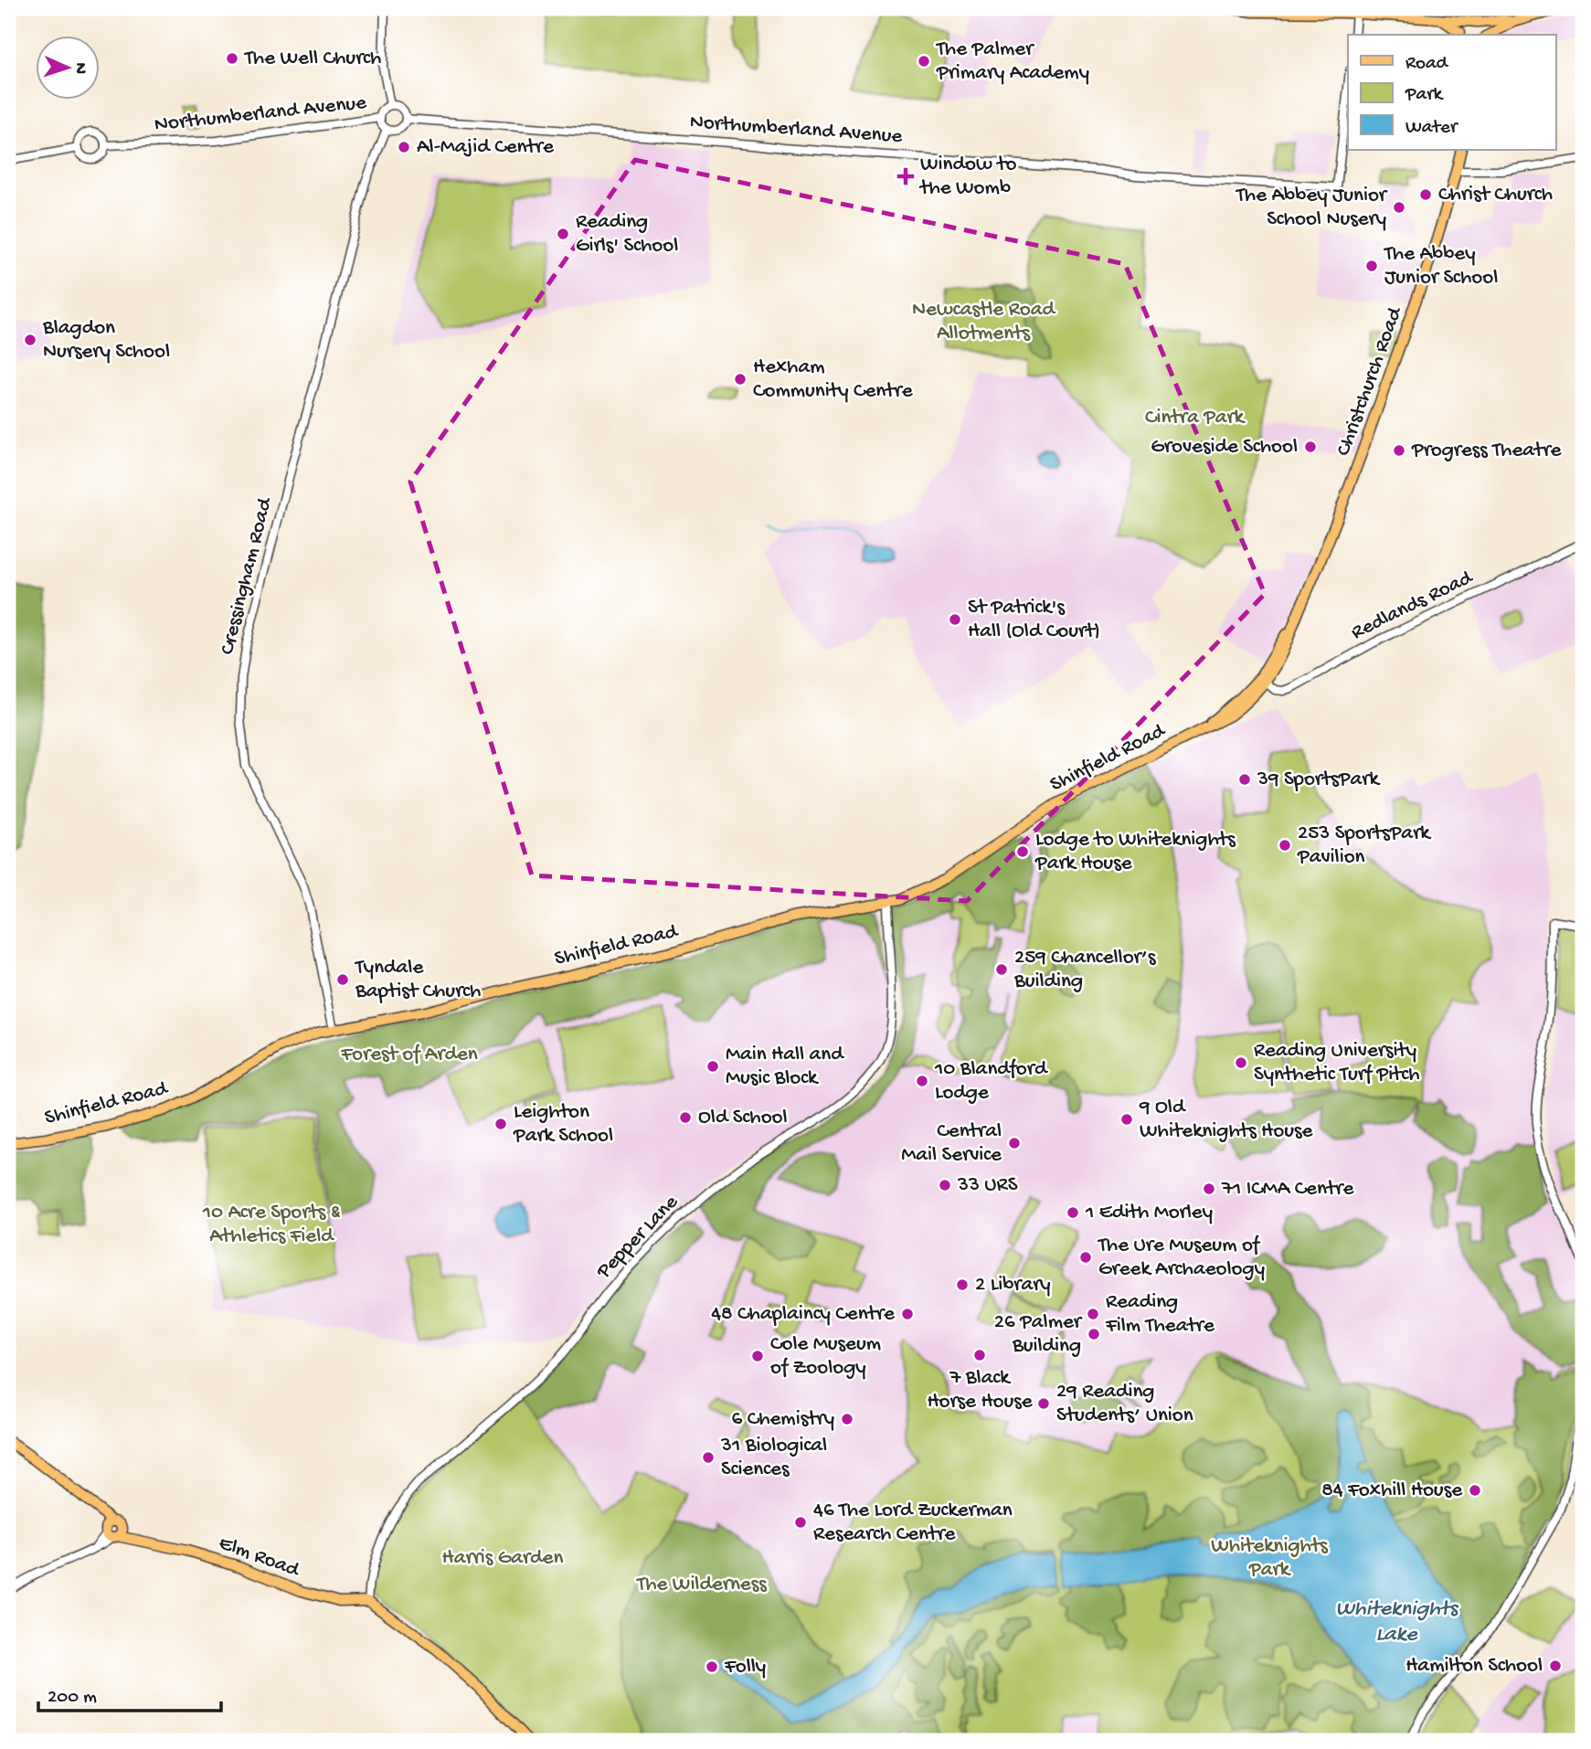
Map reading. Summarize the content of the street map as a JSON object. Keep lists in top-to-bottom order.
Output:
{
  "streets": {
    "main road": ["Christchurch Road", "Shinfield Road", "Elm Road"],
    "street": [
      "Northumberland Avenue",
      "Cressingham Road",
      "Redlands Road",
      "Pepper Lane"
    ]
  },
  "crossings": [
    ["Northumberland Avenue", "Cressingham Road"],
    ["Christchurch Road", "Redlands Road"],
    ["Christchurch Road", "Shinfield Road"],
    ["Cressingham Road", "Shinfield Road"],
    ["Redlands Road", "Shinfield Road"],
    ["Shinfield Road", "Pepper Lane"],
    ["Pepper Lane", "Elm Road"]
  ],
  "water": ["Whiteknights Lake"],
  "parks": [
    "Newcastle Road Allotments",
    "Cintra Park",
    "Forest of Arden",
    "10 Acre Sports & Athletics Field",
    "Whiteknights Park",
    "Harris Garden",
    "The Wilderness"
  ],
  "places": {
    "other": [
      "The Well Church",
      "The Palmer Primary Academy",
      "Al-Majid Centre",
      "Christ Church",
      "The Abbey Junior School Nusery",
      "Reading Girls' School",
      "The Abbey Junior School",
      "Blagdon Nursery School",
      "Hexham Community Centre",
      "Groveside School",
      "Progress Theatre",
      "St Patrick's Hall (Old Court)",
      "39 SportsPark",
      "253 SportsPark Pavilion",
      "Lodge to Whiteknights Park House",
      "259 Chancellor’s Building",
      "Tyndale Baptist Church",
      "Reading University Synthetic Turf Pitch",
      "Main Hall and Music Block",
      "10 Blandford Lodge",
      "Old School",
      "9 Old Whiteknights House",
      "Leighton Park School",
      "Central Mail Service",
      "33 URS",
      "71 ICMA Centre",
      "1 Edith Morley",
      "The Ure Museum of Greek Archaeology",
      "2 Library",
      "48 Chaplaincy Centre",
      "Reading Film Theatre",
      "26 Palmer Building",
      "7 Black Horse House",
      "Cole Museum of Zoology",
      "29 Reading Students’ Union",
      "6 Chemistry",
      "31 Biological Sciences",
      "84 Foxhill House",
      "46 The Lord Zuckerman Research Centre",
      "Hamilton School",
      "Folly"
    ],
    "health": ["Window to the Womb"]
  },
  "legend": ["Road", "Park", "Water"],
  "scale_bar": "200 m",
  "north": "right"
}
